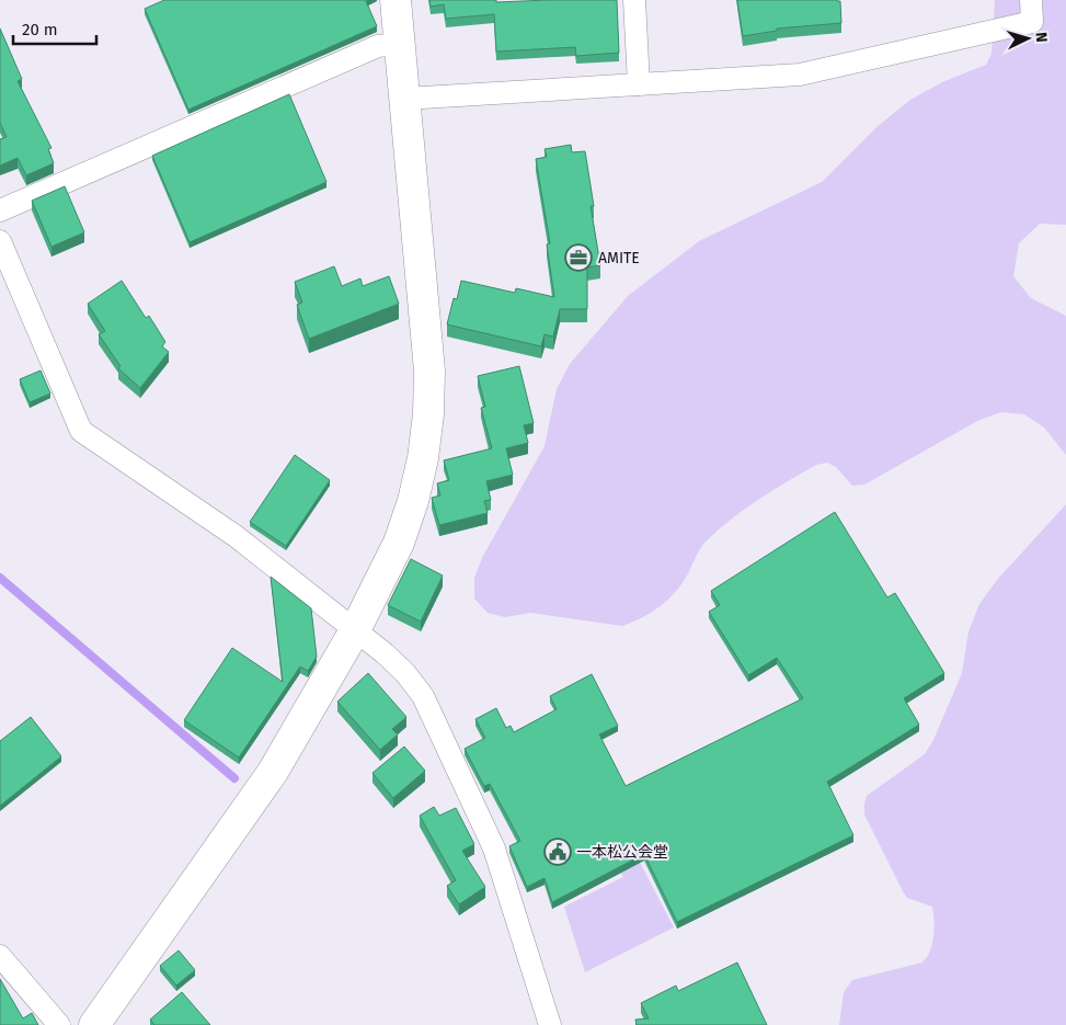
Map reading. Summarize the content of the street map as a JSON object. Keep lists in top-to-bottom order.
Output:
{
  "places": {
    "office": ["AMITE"],
    "public building": ["一本松公会堂"]
  },
  "scale_bar": "20 m",
  "north": "right"
}
